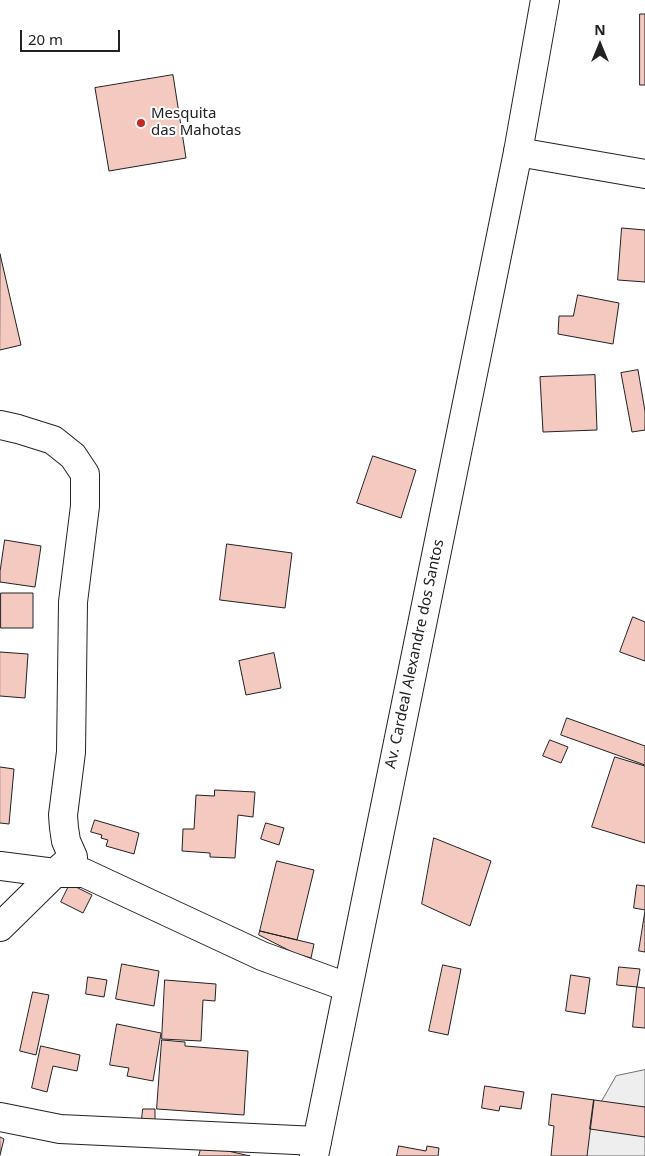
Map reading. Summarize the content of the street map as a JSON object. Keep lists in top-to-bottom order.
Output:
{
  "streets": {
    "street": ["Av. Cardeal Alexandre dos Santos"]
  },
  "places": ["Mesquita das Mahotas"],
  "scale_bar": "20 m",
  "north": "top"
}
